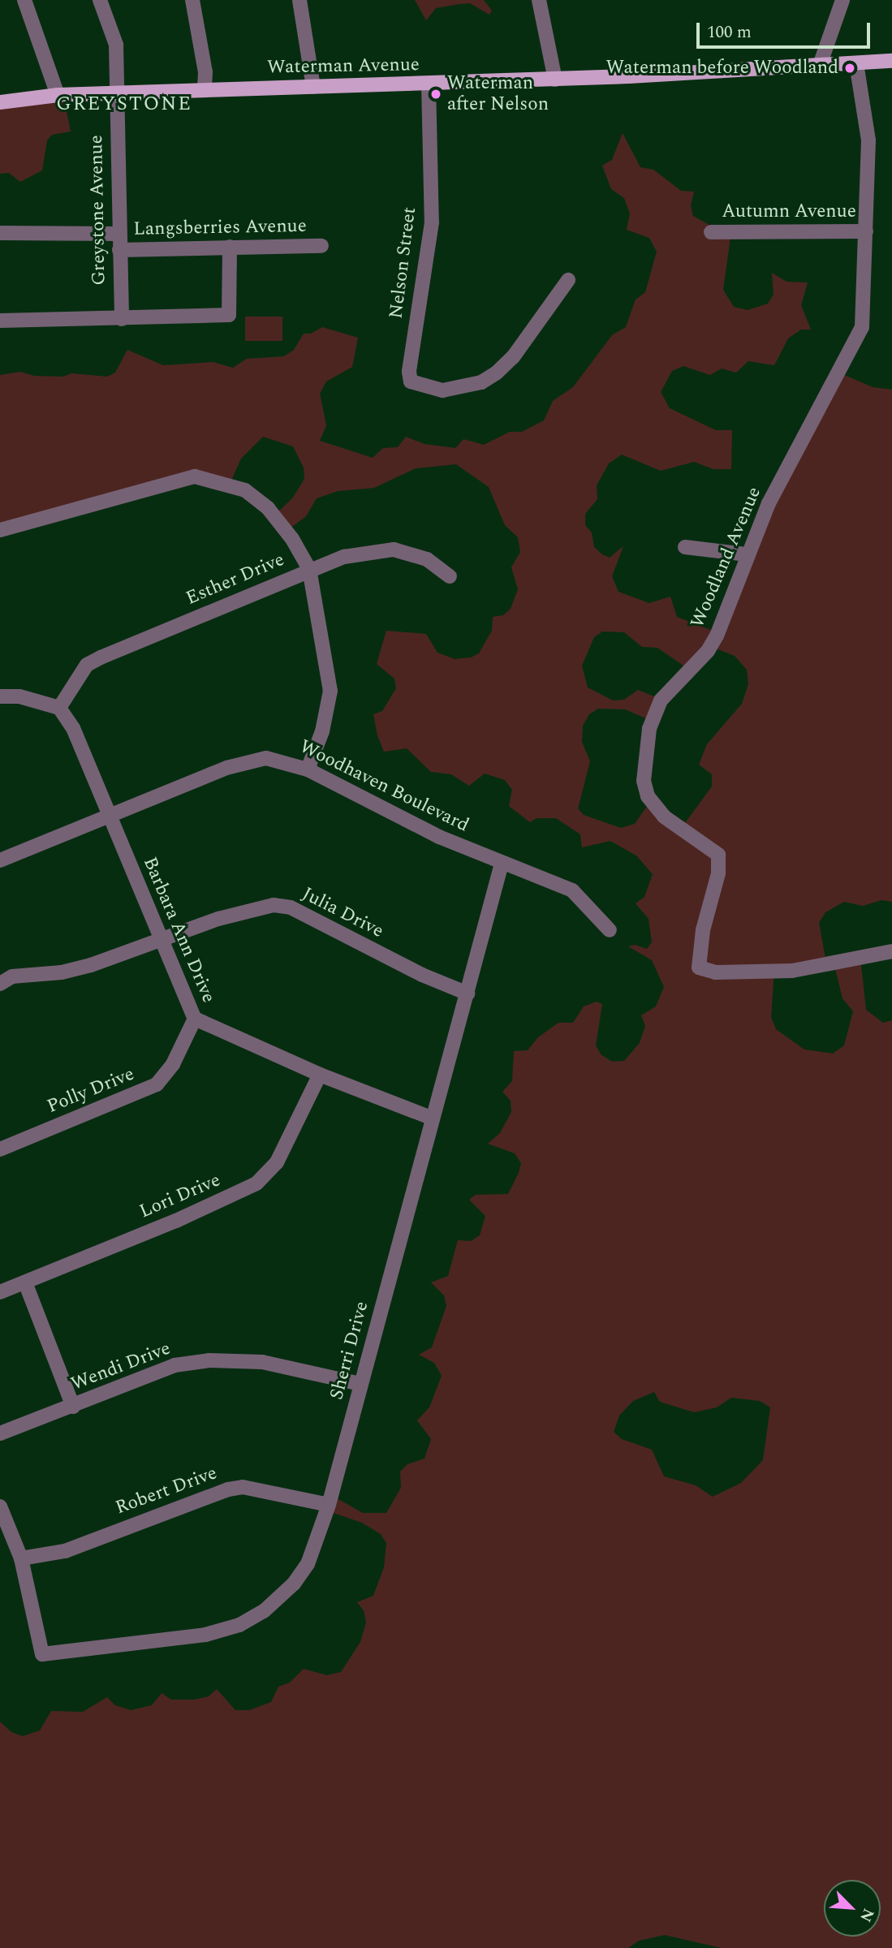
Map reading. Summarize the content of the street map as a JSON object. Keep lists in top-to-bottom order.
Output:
{
  "streets": {
    "main road": ["Waterman Avenue"],
    "street": [
      "Greystone Avenue",
      "Autumn Avenue",
      "Langsberries Avenue",
      "Nelson Street",
      "Woodland Avenue",
      "Esther Drive",
      "Woodhaven Boulevard",
      "Julia Drive",
      "Barbara Ann Drive",
      "Polly Drive",
      "Lori Drive",
      "Sherri Drive",
      "Wendi Drive",
      "Robert Drive"
    ]
  },
  "crossings": [
    ["Waterman Avenue", "Greystone Avenue"],
    ["Waterman Avenue", "Nelson Street"],
    ["Waterman Avenue", "Woodland Avenue"],
    ["Greystone Avenue", "Langsberries Avenue"],
    ["Autumn Avenue", "Woodland Avenue"],
    ["Esther Drive", "Barbara Ann Drive"],
    ["Woodhaven Boulevard", "Barbara Ann Drive"],
    ["Woodhaven Boulevard", "Sherri Drive"],
    ["Julia Drive", "Barbara Ann Drive"],
    ["Julia Drive", "Sherri Drive"],
    ["Barbara Ann Drive", "Polly Drive"],
    ["Barbara Ann Drive", "Lori Drive"],
    ["Barbara Ann Drive", "Sherri Drive"],
    ["Sherri Drive", "Wendi Drive"],
    ["Sherri Drive", "Robert Drive"]
  ],
  "districts": ["GREYSTONE"],
  "places": ["Waterman before Woodland", "Waterman after Nelson"],
  "scale_bar": "100 m",
  "north": "bottom right"
}
